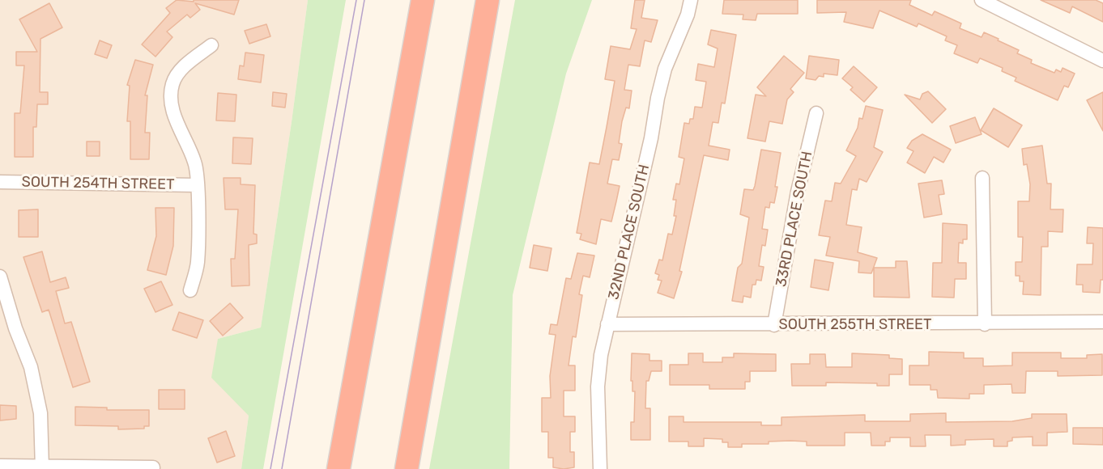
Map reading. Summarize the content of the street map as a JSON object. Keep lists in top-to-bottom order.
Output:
{
  "streets": {
    "street": [
      "SOUTH 254TH STREET",
      "33RD PLACE SOUTH",
      "32ND PLACE SOUTH",
      "SOUTH 255TH STREET"
    ]
  },
  "crossings": [
    ["33RD PLACE SOUTH", "SOUTH 255TH STREET"],
    ["32ND PLACE SOUTH", "SOUTH 255TH STREET"]
  ]
}
